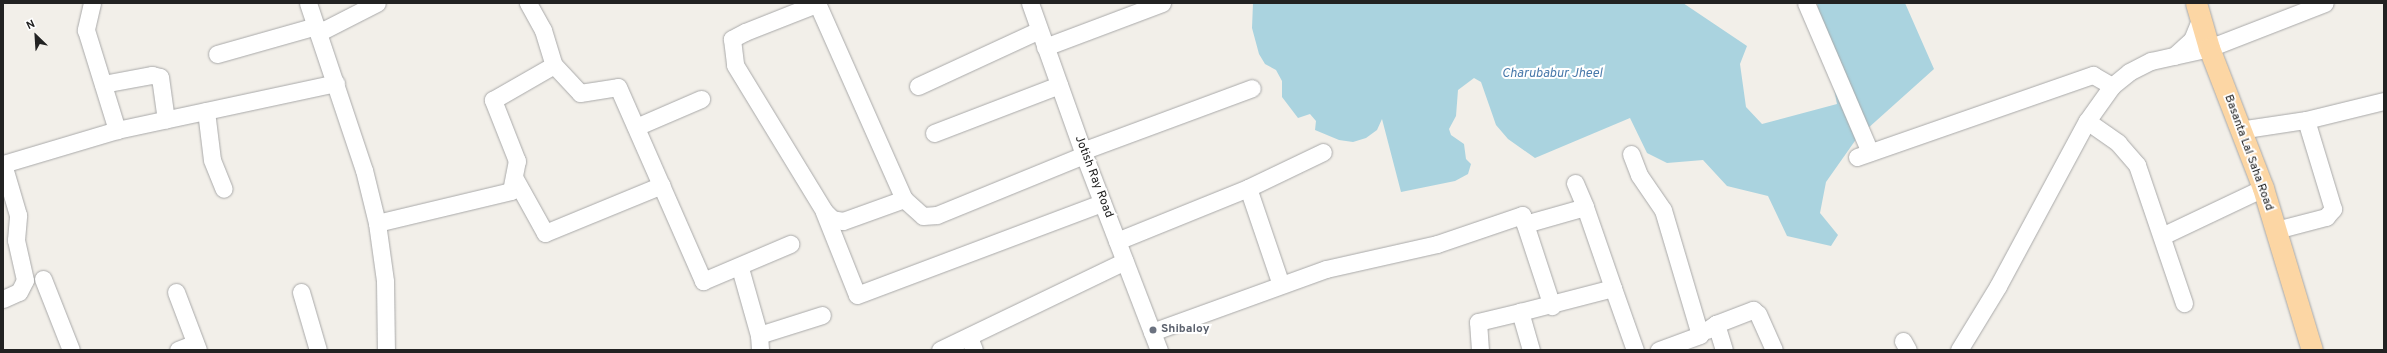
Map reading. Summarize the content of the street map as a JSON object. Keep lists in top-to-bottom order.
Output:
{
  "streets": {
    "main road": ["Basanta Lal Saha Road"],
    "street": ["Jotish Ray Road"]
  },
  "water": ["Charubabur Jheel"],
  "places": ["Shibaloy"],
  "north": "top left"
}
